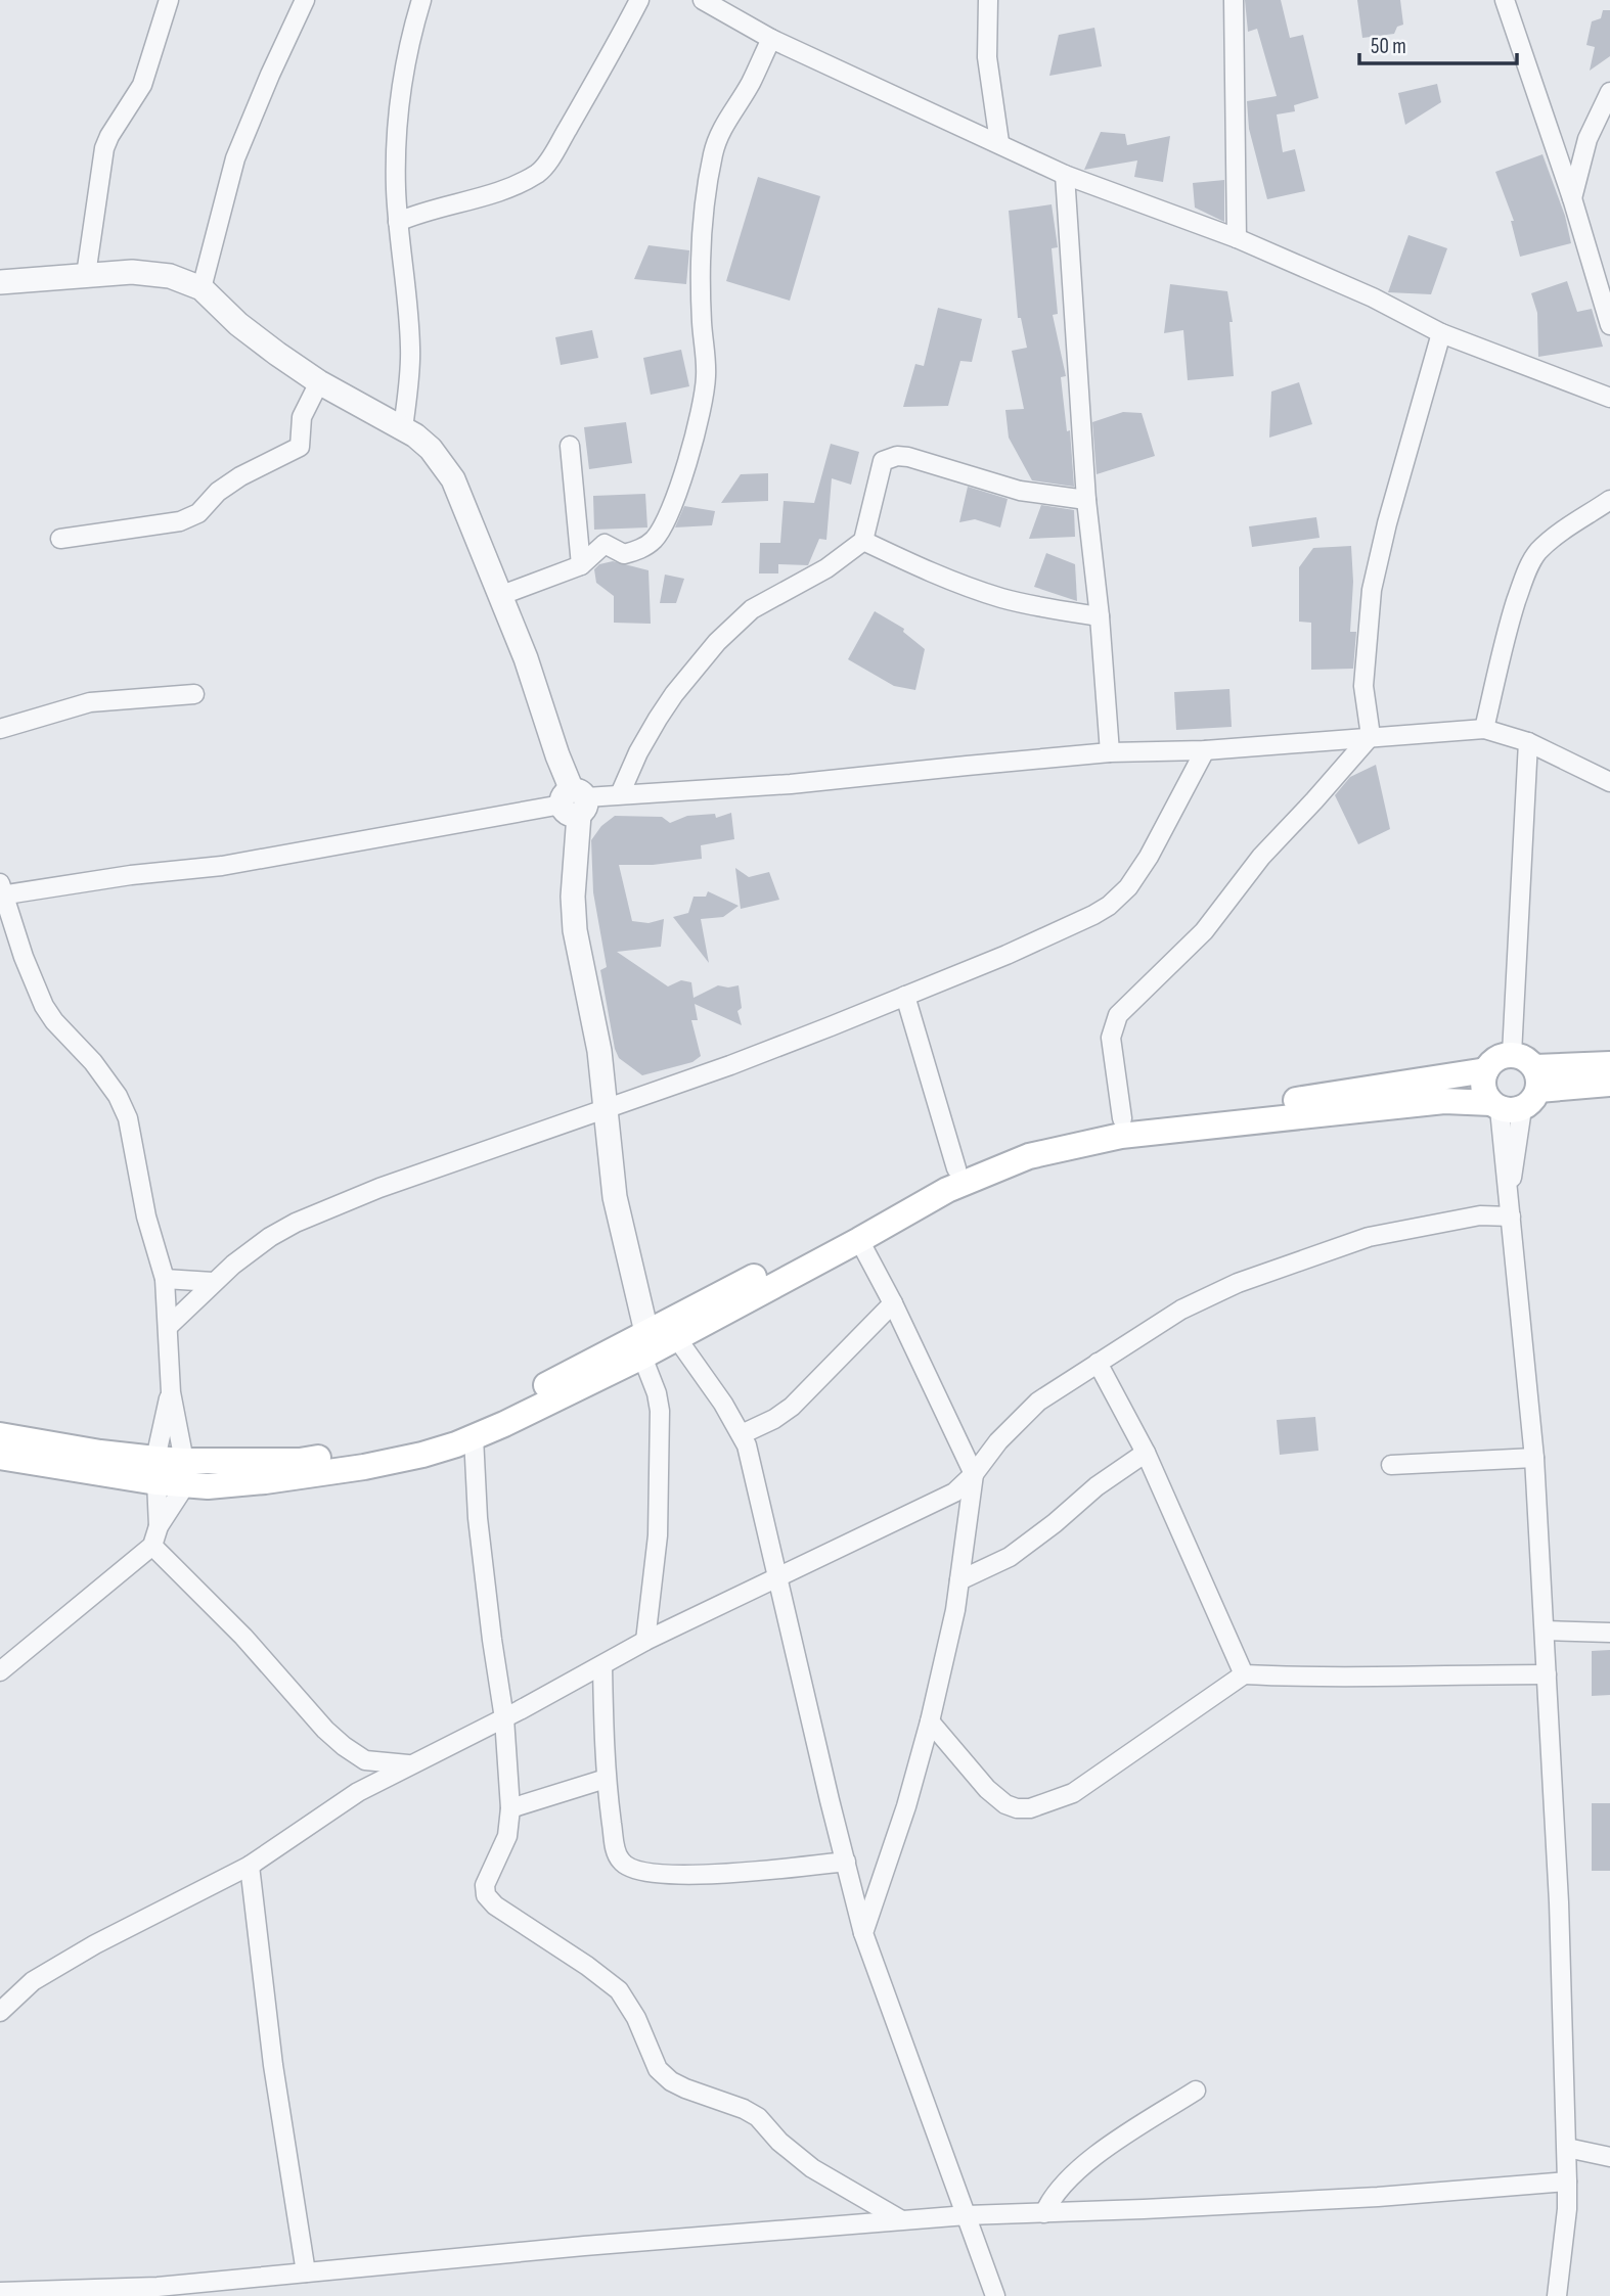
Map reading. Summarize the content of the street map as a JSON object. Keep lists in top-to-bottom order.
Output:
{
  "scale_bar": "50 m"
}
